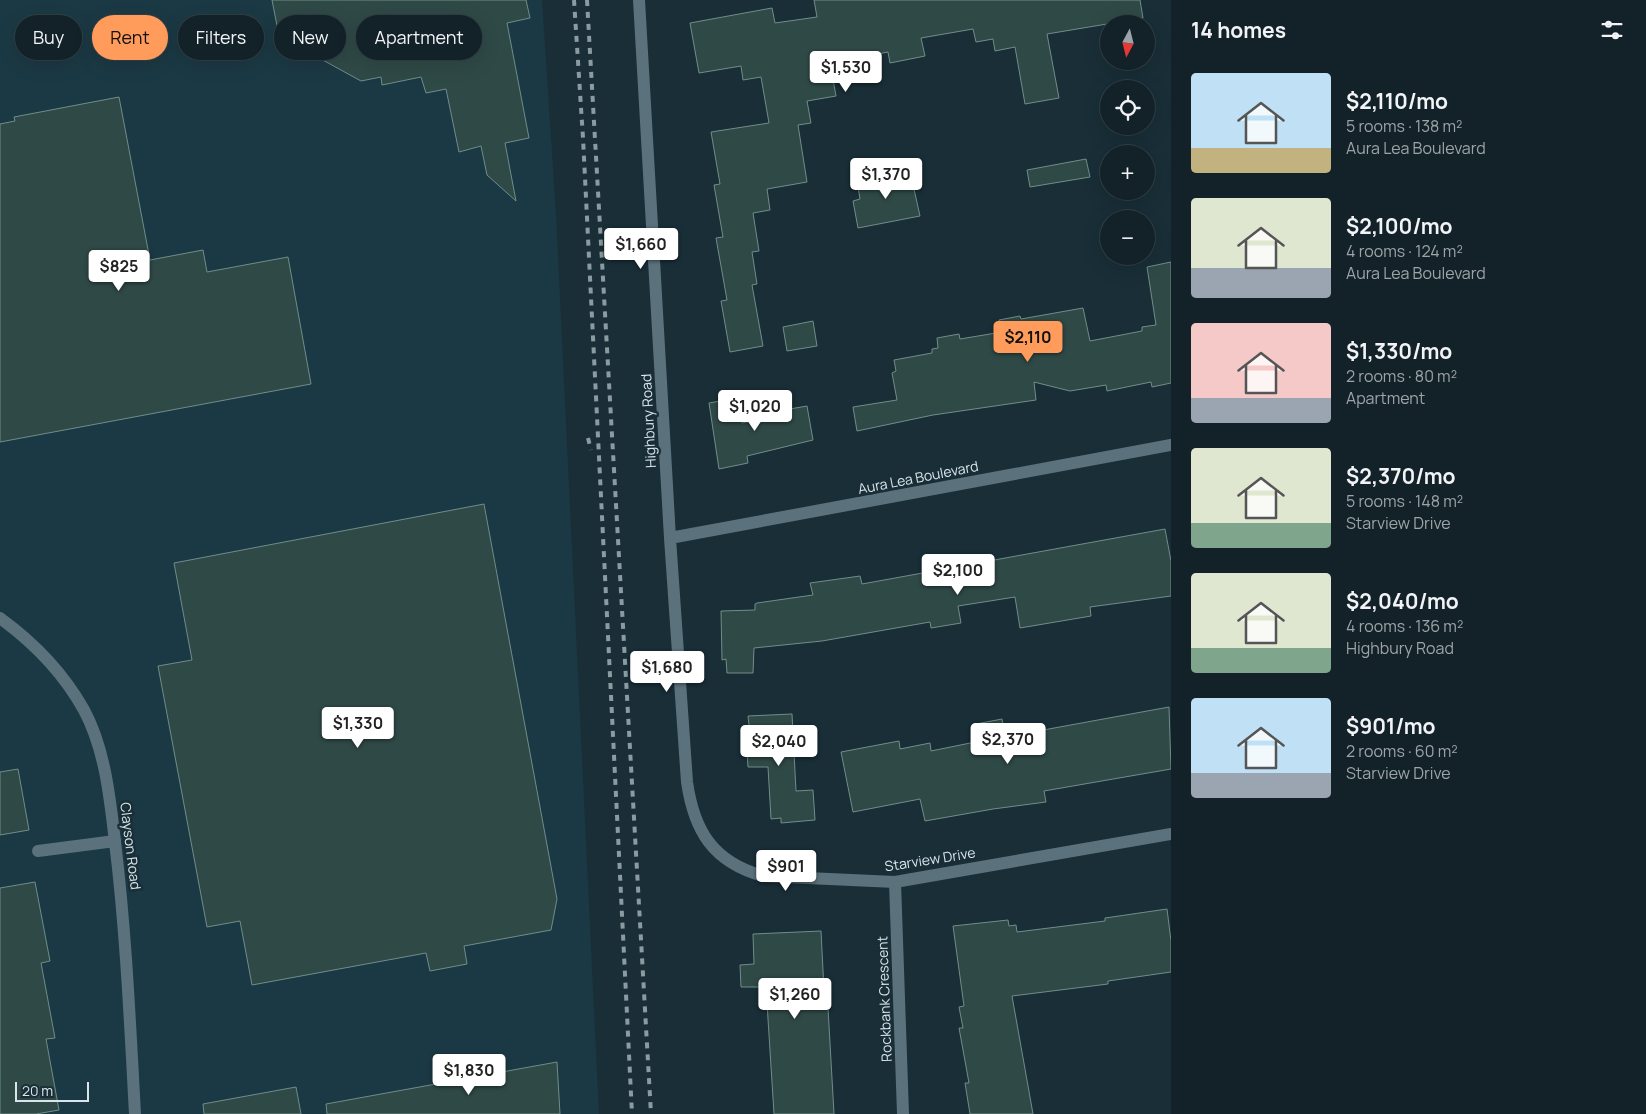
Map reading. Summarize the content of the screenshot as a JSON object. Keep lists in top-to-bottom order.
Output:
{
  "streets": {
    "street": [
      "Highbury Road",
      "Aura Lea Boulevard",
      "Clayson Road",
      "Starview Drive",
      "Rockbank Crescent"
    ]
  },
  "crossings": [
    ["Highbury Road", "Aura Lea Boulevard"],
    ["Highbury Road", "Starview Drive"],
    ["Starview Drive", "Rockbank Crescent"]
  ],
  "scale_bar": "20 m",
  "north": "bottom",
  "page": {
    "heading": "14 homes",
    "map_buttons": ["+", "−"],
    "chip": [
      "Buy",
      "Rent",
      "Filters",
      "New",
      "Apartment"
    ],
    "price": [
      "$1,530",
      "$1,370",
      "$1,660",
      "$825",
      "$2,110",
      "$1,020",
      "$2,100",
      "$1,680",
      "$1,330",
      "$2,370",
      "$2,040",
      "$901",
      "$1,260",
      "$1,830"
    ],
    "list": [
      {
        "name": "$2,110/mo",
        "note": "5 rooms · 138 m² · Aura Lea Boulevard"
      },
      {
        "name": "$2,100/mo",
        "note": "4 rooms · 124 m² · Aura Lea Boulevard"
      },
      {
        "name": "$1,330/mo",
        "note": "2 rooms · 80 m² · Apartment"
      },
      {
        "name": "$2,370/mo",
        "note": "5 rooms · 148 m² · Starview Drive"
      },
      {
        "name": "$2,040/mo",
        "note": "4 rooms · 136 m² · Highbury Road"
      },
      {
        "name": "$901/mo",
        "note": "2 rooms · 60 m² · Starview Drive"
      }
    ],
    "scale": "20 m"
  }
}
